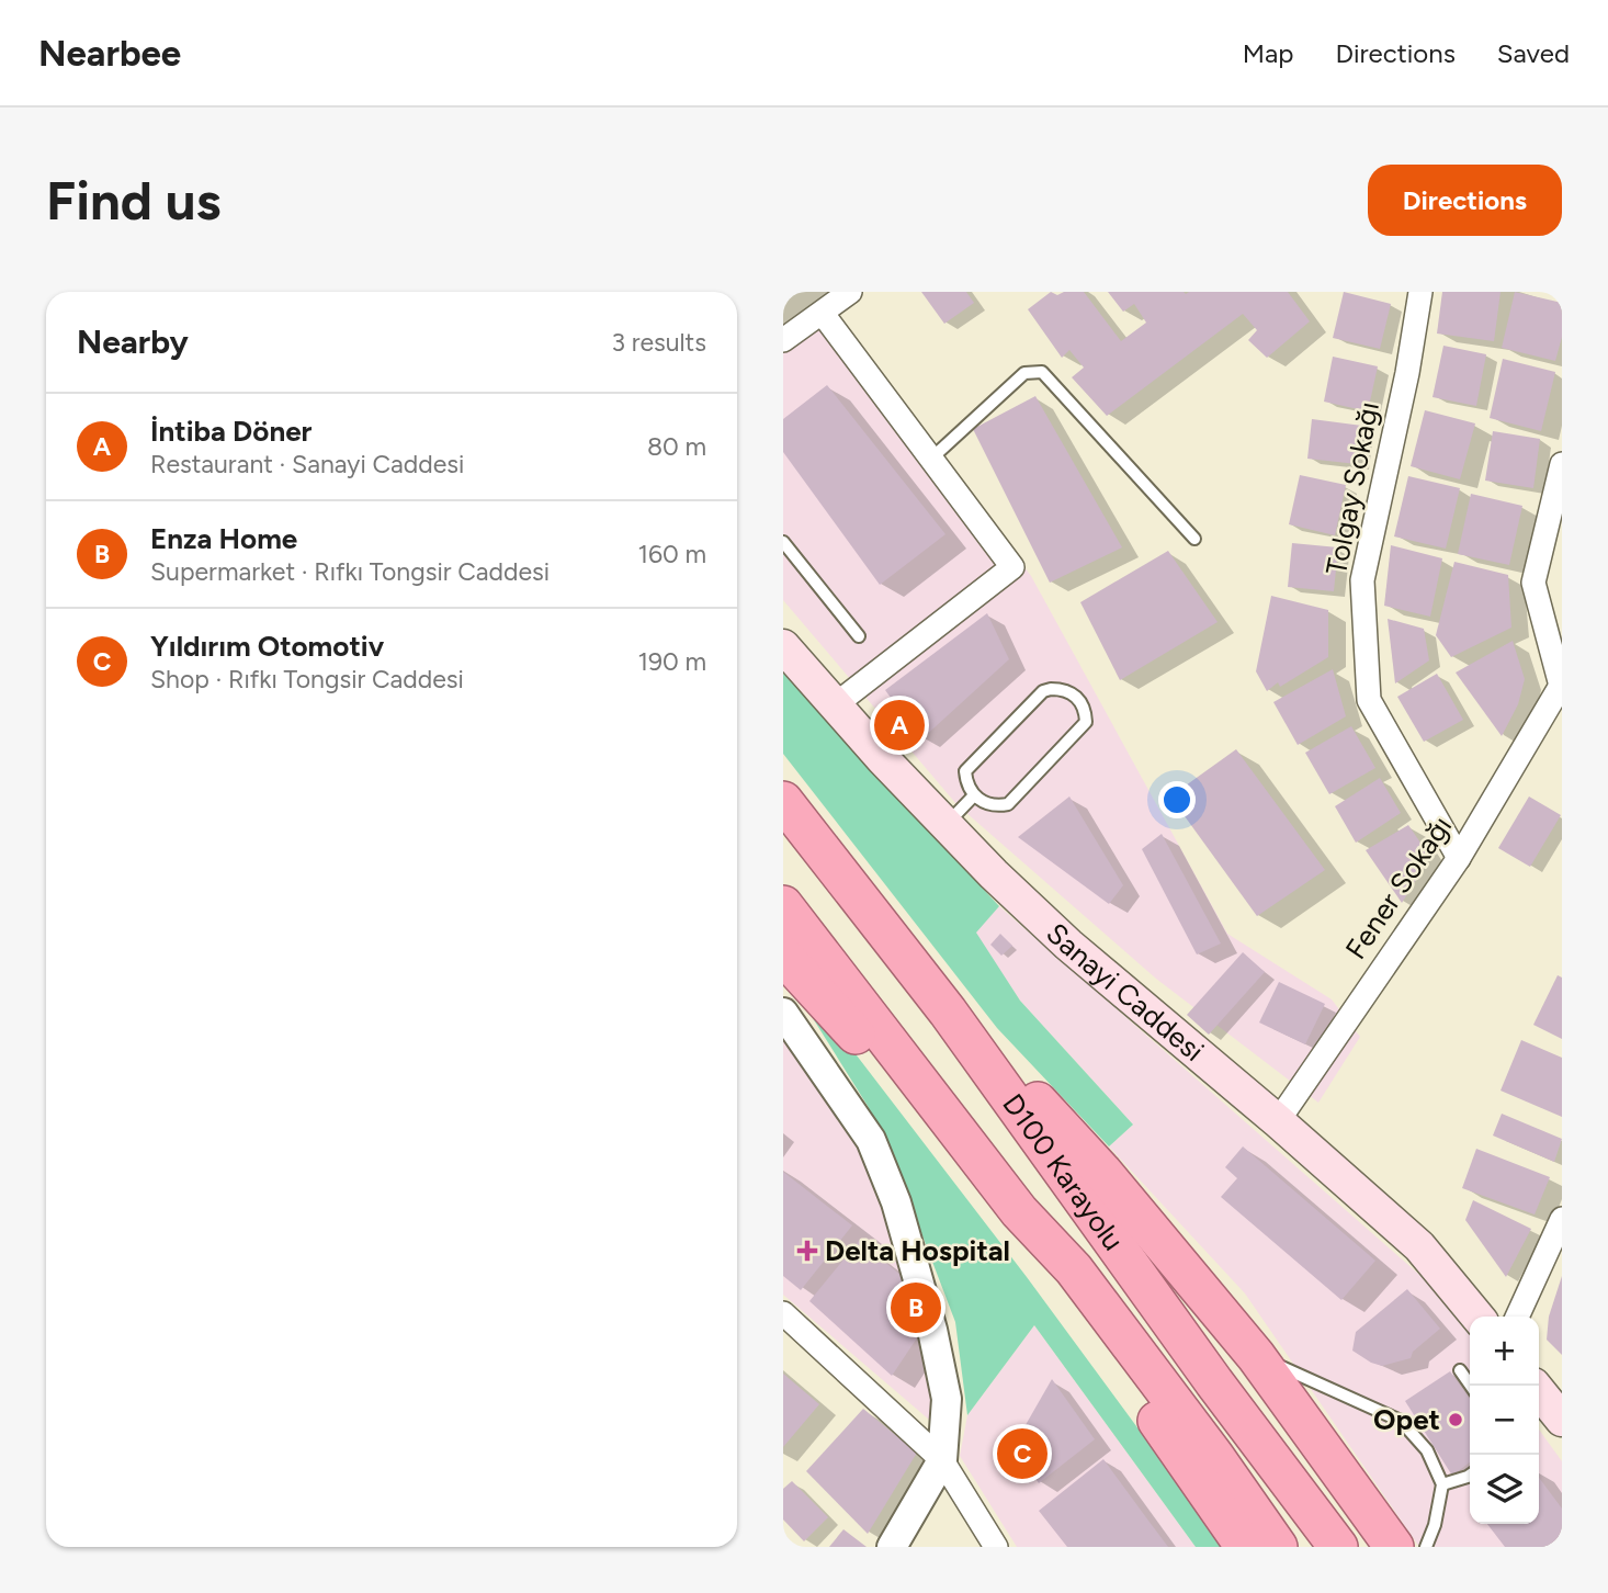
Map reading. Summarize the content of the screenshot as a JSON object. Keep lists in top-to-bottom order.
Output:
{
  "streets": {
    "highway": ["D100 Karayolu"],
    "main road": ["Sanayi Caddesi"],
    "street": ["Tolgay Sokağı", "Fener Sokağı"]
  },
  "crossings": [
    ["Tolgay Sokağı", "Fener Sokağı"],
    ["Fener Sokağı", "Sanayi Caddesi"]
  ],
  "places": {
    "health": ["Delta Hospital"],
    "other": ["Opet"]
  },
  "page": {
    "header": "Nearbee",
    "nav": ["Map", "Directions", "Saved"],
    "buttons": "Directions",
    "title": "Find us",
    "heading": ["Nearby", "3 results"],
    "list": [
      {
        "mark": "A",
        "name": "İntiba Döner",
        "note": "Restaurant · Sanayi Caddesi",
        "value": "80 m"
      },
      {
        "mark": "B",
        "name": "Enza Home",
        "note": "Supermarket · Rıfkı Tongsir Caddesi",
        "value": "160 m"
      },
      {
        "mark": "C",
        "name": "Yıldırım Otomotiv",
        "note": "Shop · Rıfkı Tongsir Caddesi",
        "value": "190 m"
      }
    ],
    "pins": ["A", "B", "C"],
    "map_buttons": ["+", "−"]
  }
}
